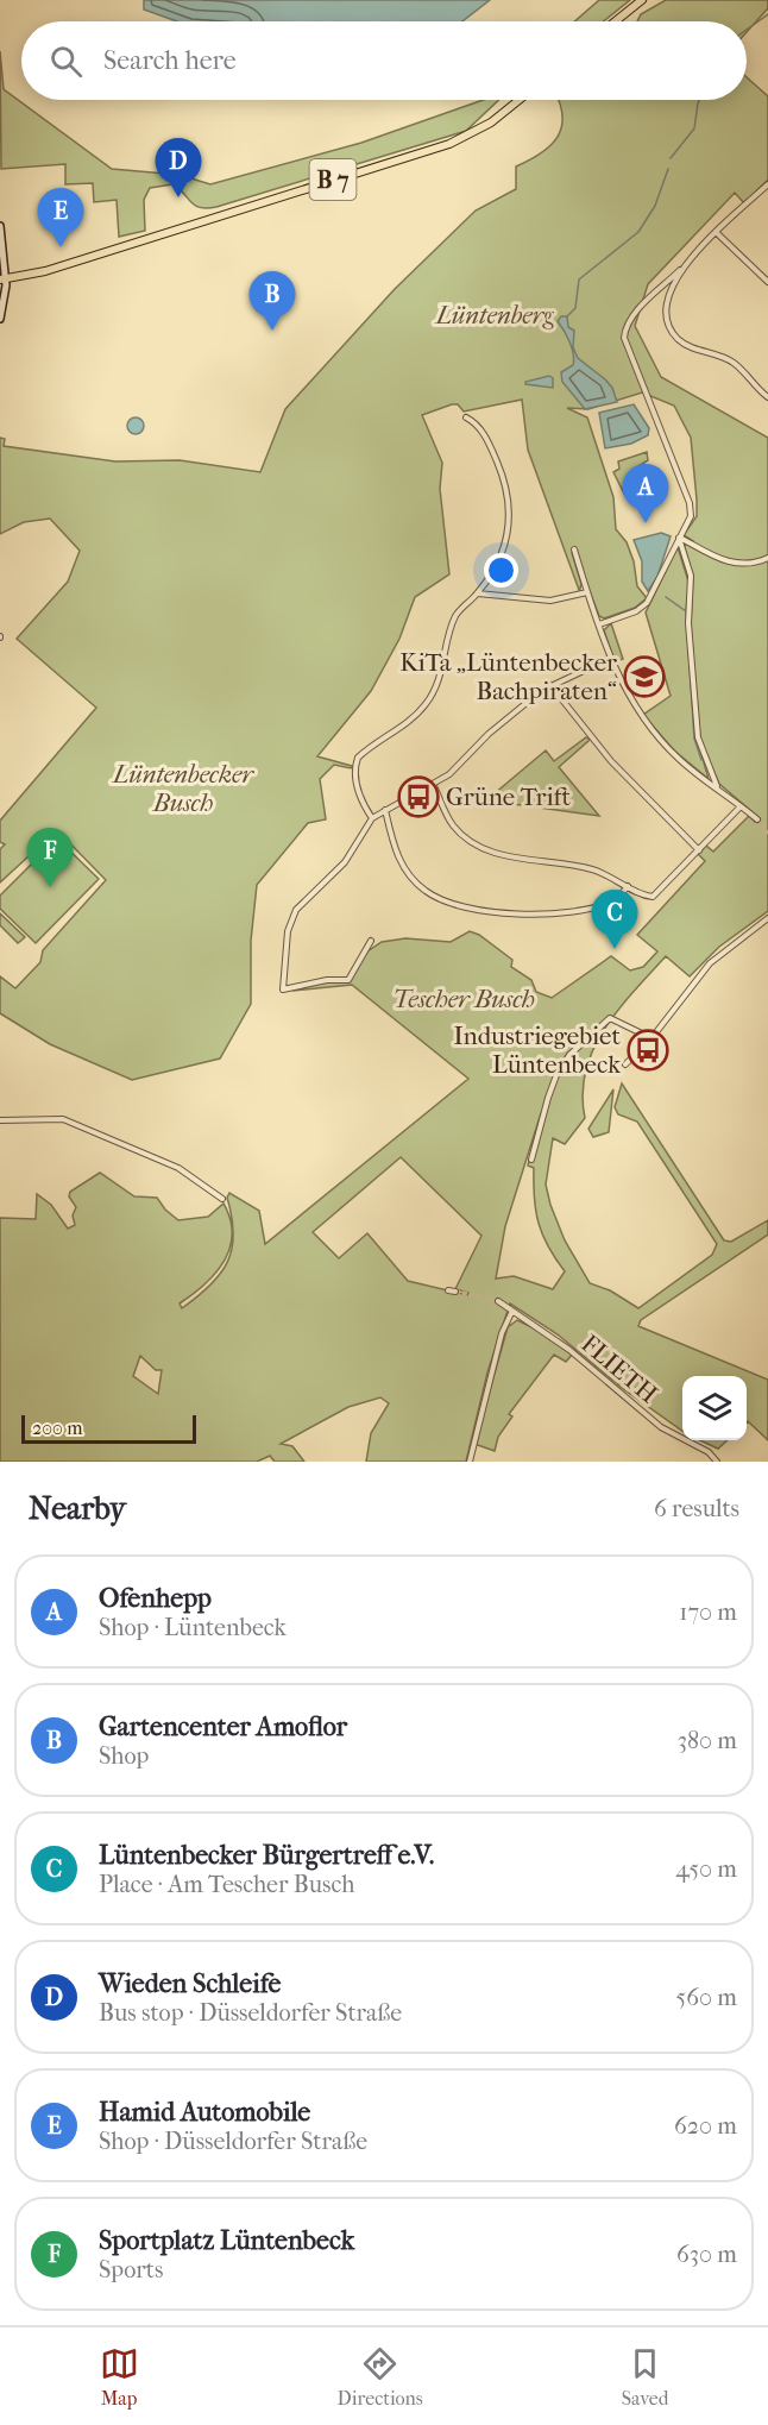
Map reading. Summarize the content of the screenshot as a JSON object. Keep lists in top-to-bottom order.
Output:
{
  "streets": {
    "main road": ["B 7"],
    "street": ["FLIETH"]
  },
  "parks": ["Lüntenberg", "Lüntenbecker Busch", "Tescher Busch"],
  "places": {
    "school or university": ["KiTa „Lüntenbecker Bachpiraten“"],
    "bus stop": ["Grüne Trift", "Industriegebiet Lüntenbeck"]
  },
  "scale_bar": "200 m",
  "page": {
    "search": "Search here",
    "pins": [
      "D",
      "E",
      "B",
      "A",
      "F",
      "C"
    ],
    "scale": "200 m",
    "heading": ["Nearby", "6 results"],
    "list": [
      {
        "mark": "A",
        "name": "Ofenhepp",
        "note": "Shop · Lüntenbeck",
        "value": "170 m"
      },
      {
        "mark": "B",
        "name": "Gartencenter Amoflor",
        "note": "Shop",
        "value": "380 m"
      },
      {
        "mark": "C",
        "name": "Lüntenbecker Bürgertreff e.V.",
        "note": "Place · Am Tescher Busch",
        "value": "450 m"
      },
      {
        "mark": "D",
        "name": "Wieden Schleife",
        "note": "Bus stop · Düsseldorfer Straße",
        "value": "560 m"
      },
      {
        "mark": "E",
        "name": "Hamid Automobile",
        "note": "Shop · Düsseldorfer Straße",
        "value": "620 m"
      },
      {
        "mark": "F",
        "name": "Sportplatz Lüntenbeck",
        "note": "Sports",
        "value": "630 m"
      }
    ],
    "nav": ["Map", "Directions", "Saved"]
  }
}
